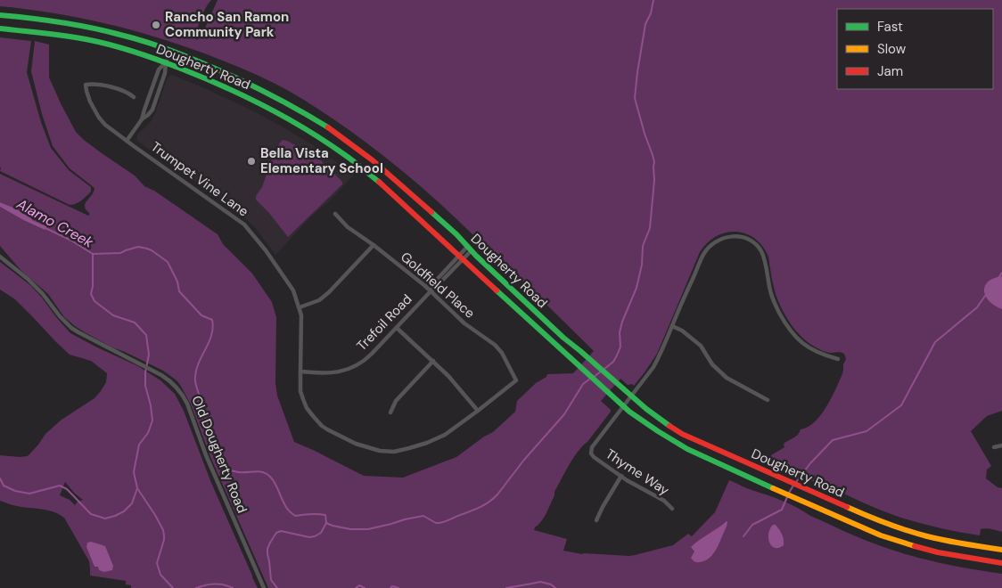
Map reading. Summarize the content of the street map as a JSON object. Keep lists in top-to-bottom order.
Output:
{
  "streets": {
    "main road": ["Dougherty Road"],
    "street": [
      "Trumpet Vine Lane",
      "Goldfield Place",
      "Trefoil Road",
      "Old Dougherty Road",
      "Thyme Way"
    ]
  },
  "crossings": [
    ["Dougherty Road", "Trefoil Road"],
    ["Dougherty Road", "Thyme Way"],
    ["Trumpet Vine Lane", "Goldfield Place"],
    ["Trumpet Vine Lane", "Trefoil Road"],
    ["Goldfield Place", "Trefoil Road"]
  ],
  "water": ["Alamo Creek"],
  "places": ["Rancho San Ramon Community Park", "Bella Vista Elementary School"],
  "legend": ["Fast", "Slow", "Jam"]
}
